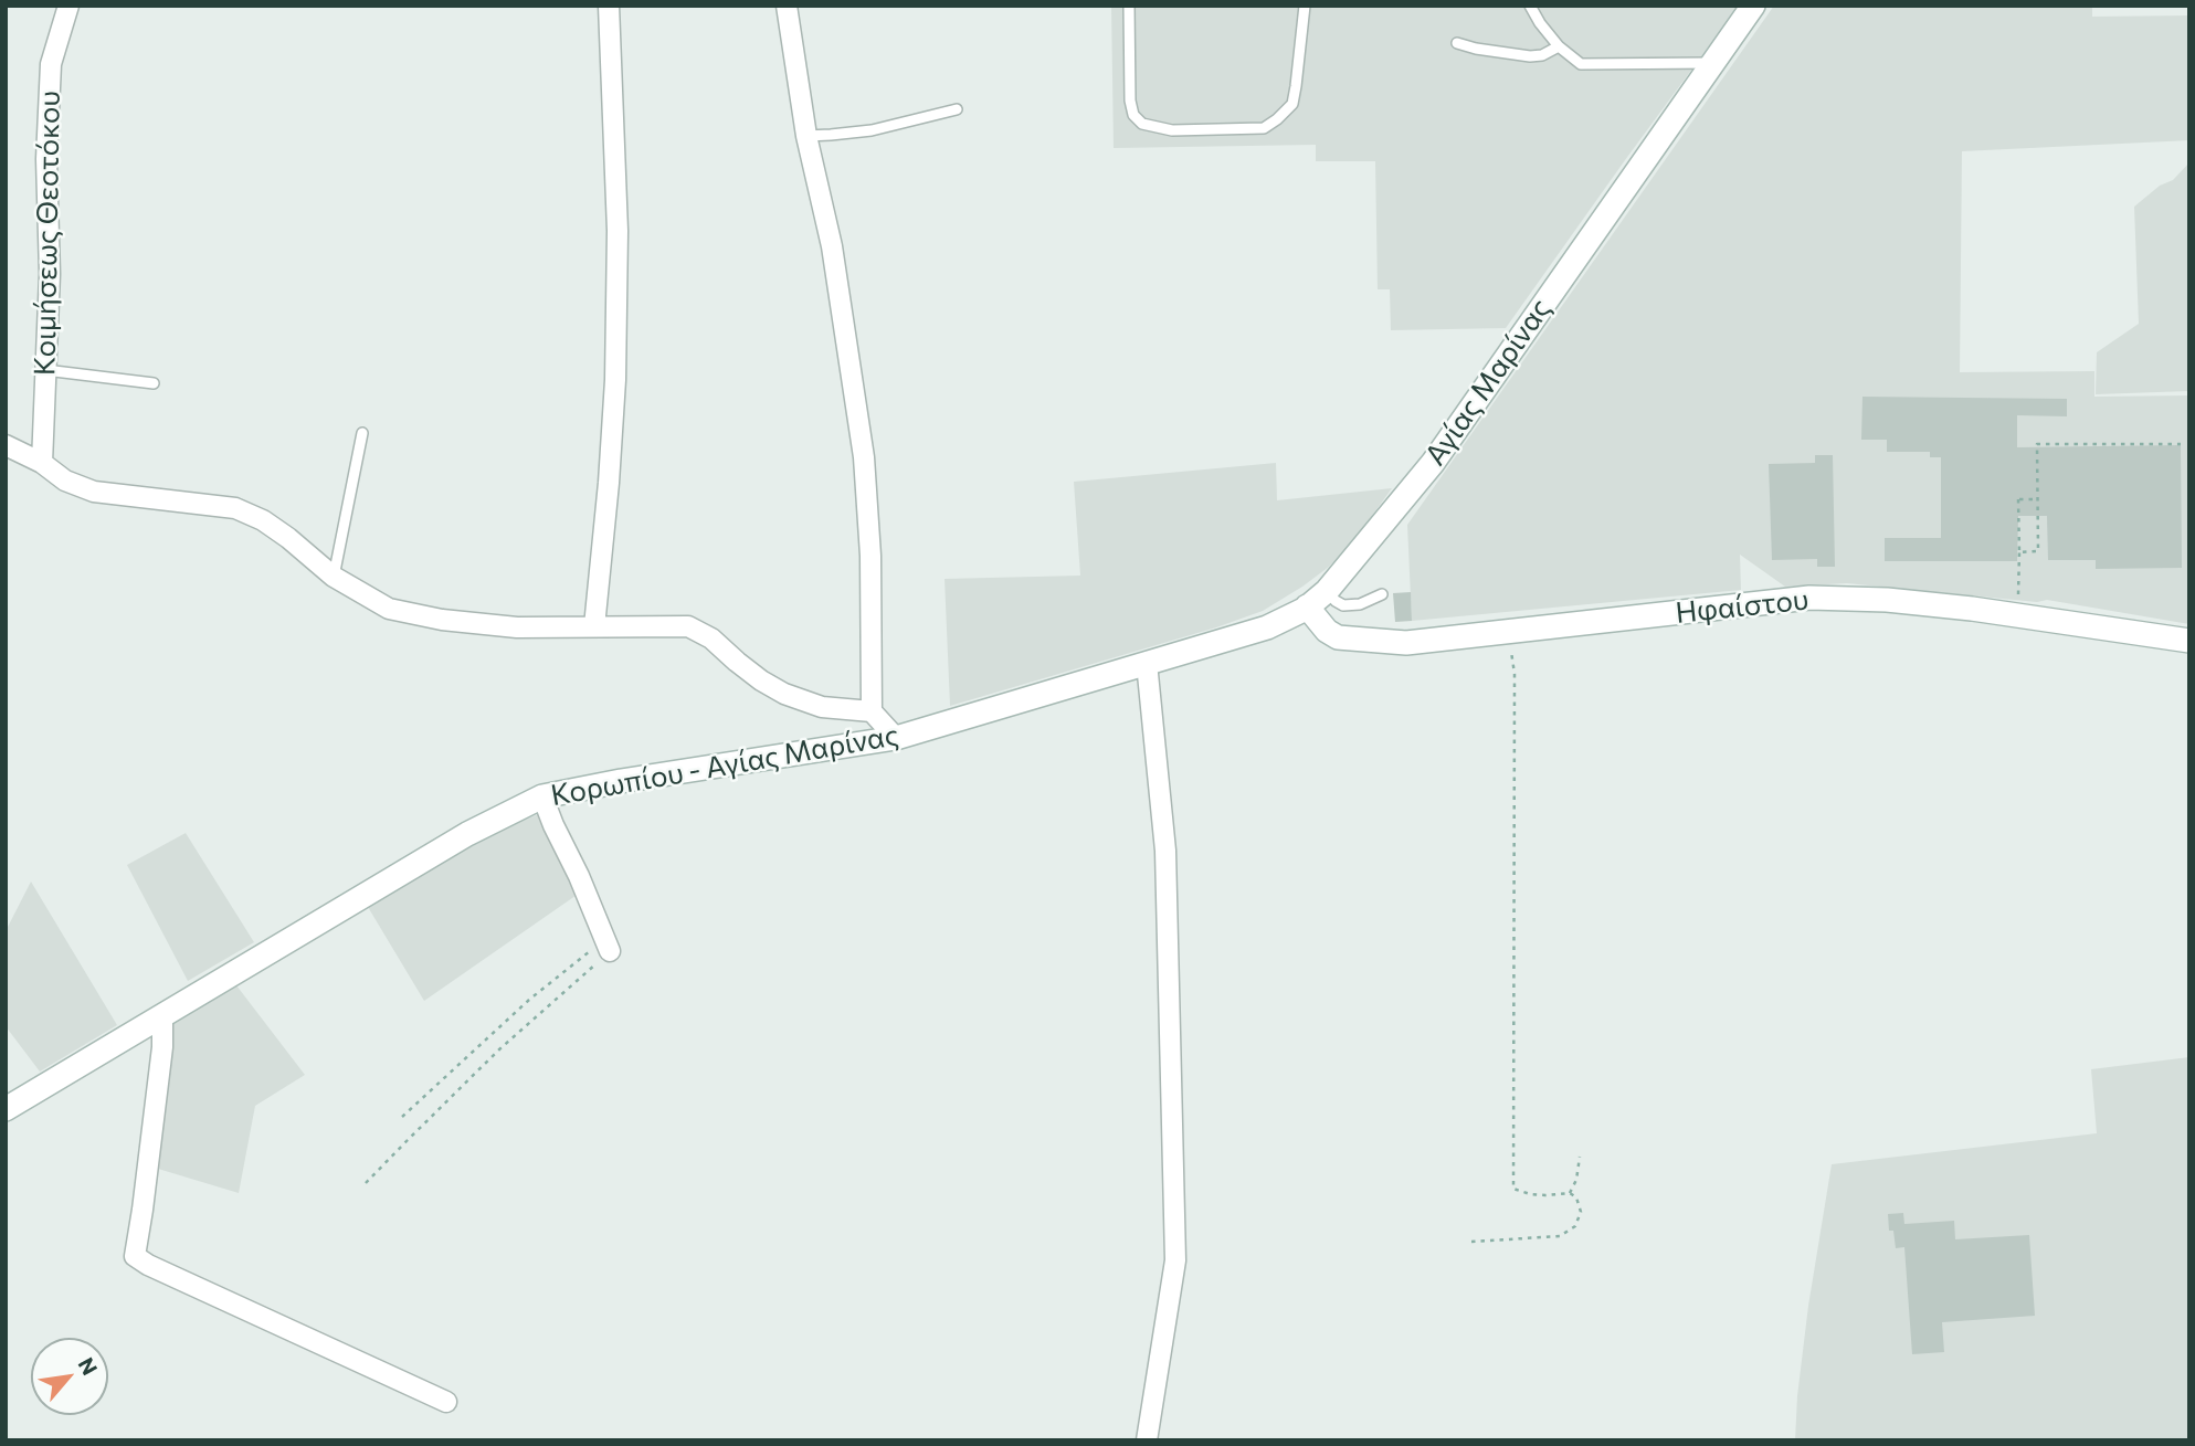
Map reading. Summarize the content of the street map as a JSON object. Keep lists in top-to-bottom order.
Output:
{
  "streets": {
    "main road": ["Αγίας Μαρίνας", "Ηφαίστου", "Κορωπίου - Αγίας Μαρίνας"],
    "street": ["Κοιμήσεως Θεοτόκου"]
  },
  "crossings": [
    ["Αγίας Μαρίνας", "Ηφαίστου"],
    ["Αγίας Μαρίνας", "Κορωπίου - Αγίας Μαρίνας"]
  ],
  "north": "top right"
}
